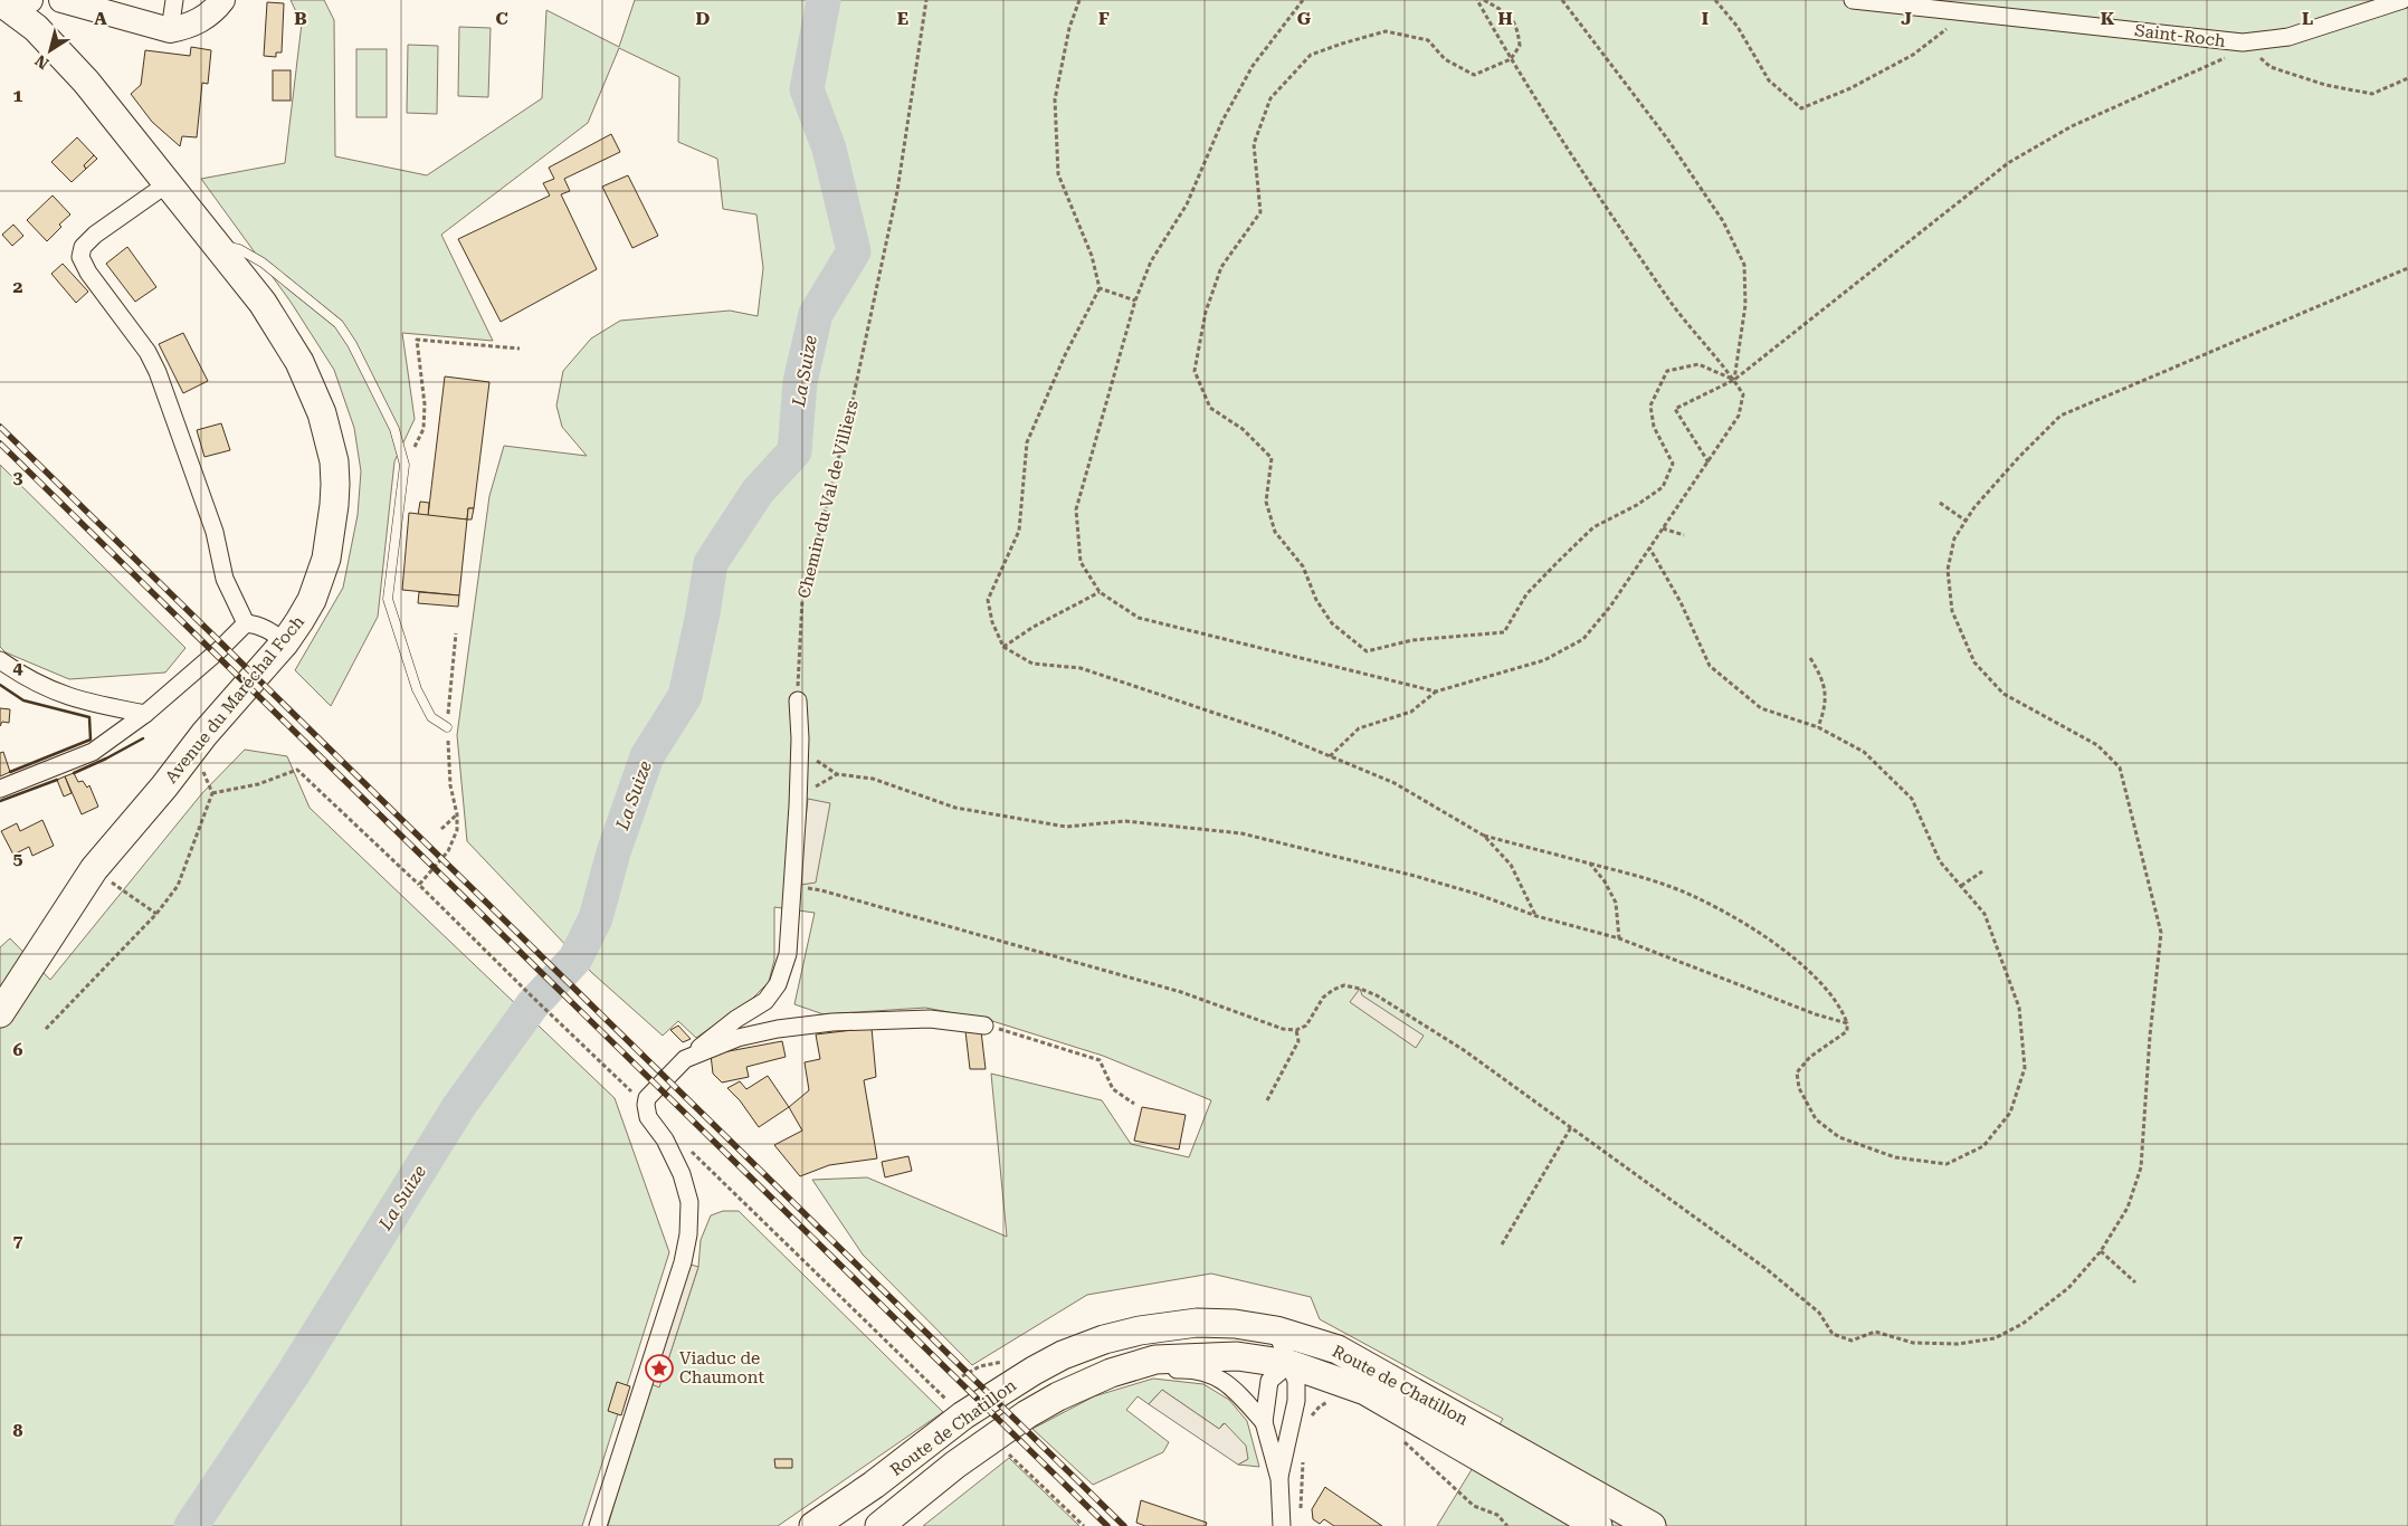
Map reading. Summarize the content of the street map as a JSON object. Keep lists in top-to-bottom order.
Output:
{
  "streets": {
    "main road": ["Avenue du Maréchal Foch", "Route de Chatillon"],
    "street": ["Saint-Roch"],
    "path": ["Chemin du Val de Villiers"]
  },
  "water": ["La Suize"],
  "places": {
    "place": ["Viaduc de Chaumont"]
  },
  "north": "bottom left",
  "grid": {
    "columns": [
      "A",
      "B",
      "C",
      "D",
      "E",
      "F",
      "G",
      "H",
      "I",
      "J",
      "K",
      "L"
    ],
    "rows": [
      "1",
      "2",
      "3",
      "4",
      "5",
      "6",
      "7",
      "8"
    ]
  }
}
